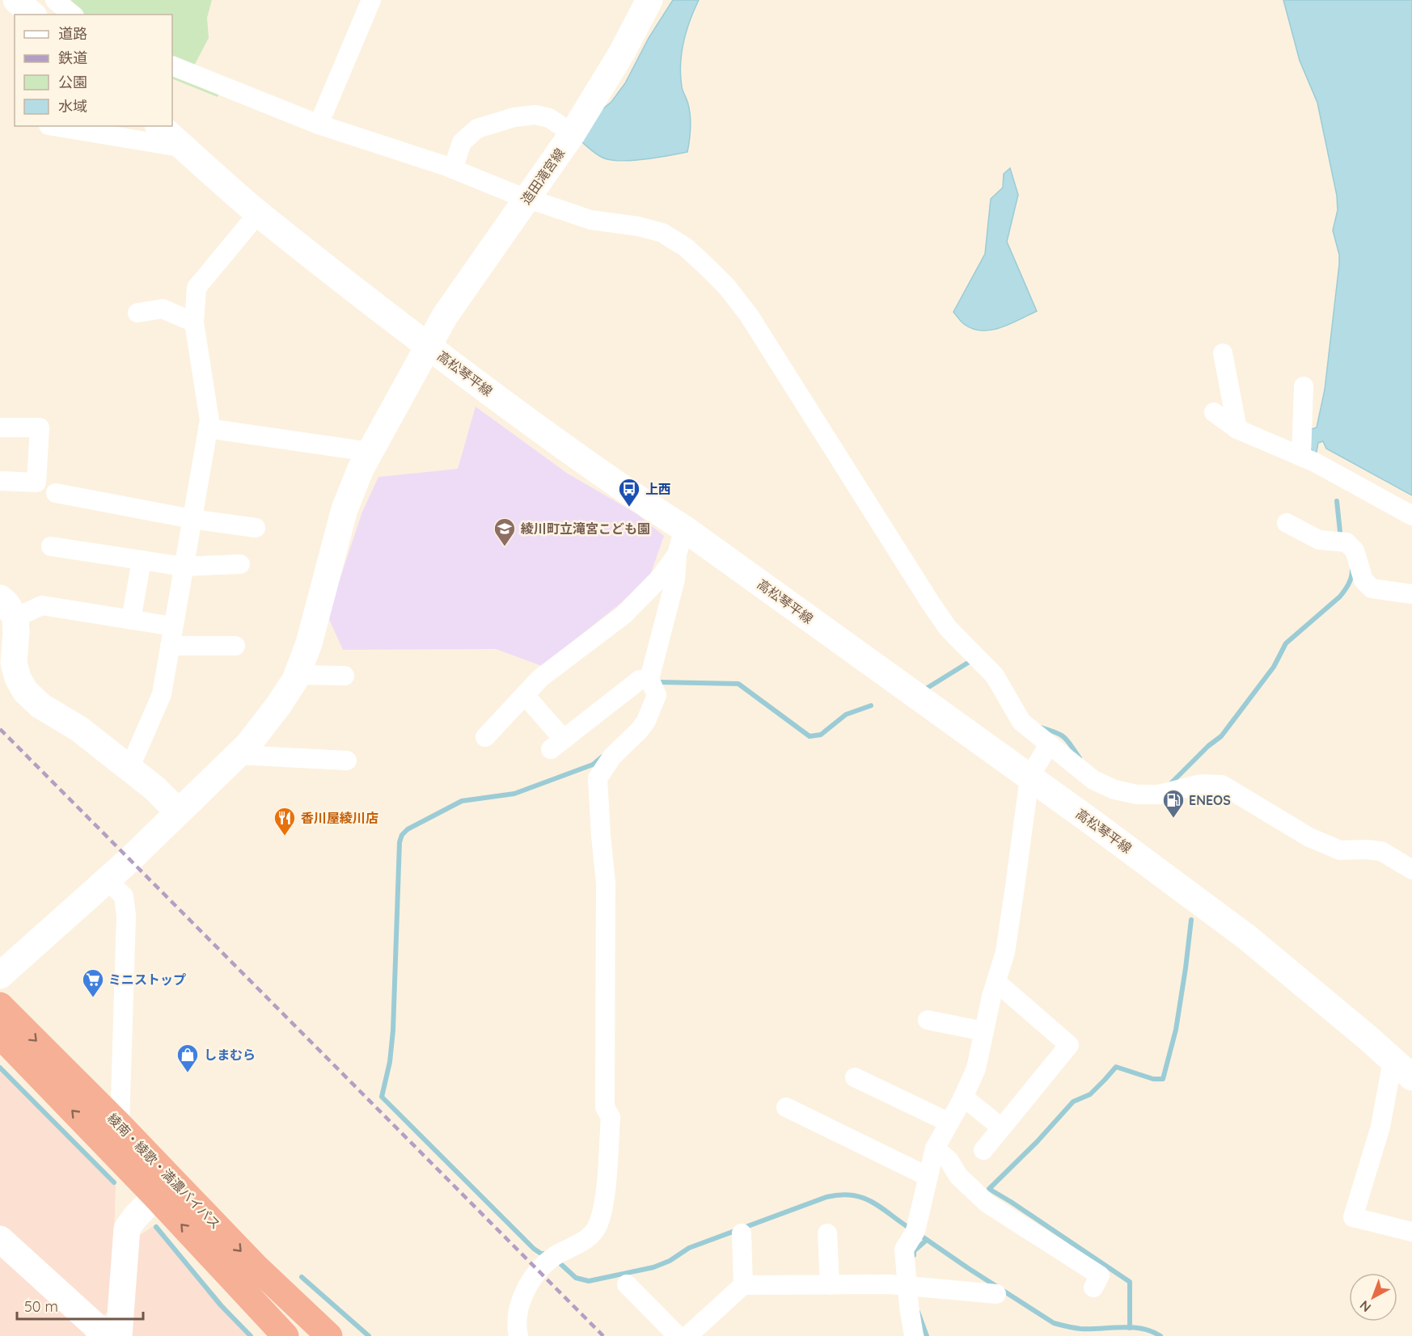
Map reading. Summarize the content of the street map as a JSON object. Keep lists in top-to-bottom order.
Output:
{
  "streets": {
    "highway": ["綾南・綾歌・満濃バイパス"],
    "main road": ["造田滝宮線", "高松琴平線"]
  },
  "crossings": [
    ["造田滝宮線", "高松琴平線"]
  ],
  "places": {
    "bus stop": ["上西"],
    "school or university": ["綾川町立滝宮こども園"],
    "fuel station": ["ENEOS"],
    "restaurant": ["香川屋綾川店"],
    "supermarket": ["ミニストップ"],
    "shop": ["しまむら"]
  },
  "legend": [
    "道路",
    "鉄道",
    "公園",
    "水域"
  ],
  "scale_bar": "50 m",
  "north": "bottom left"
}
